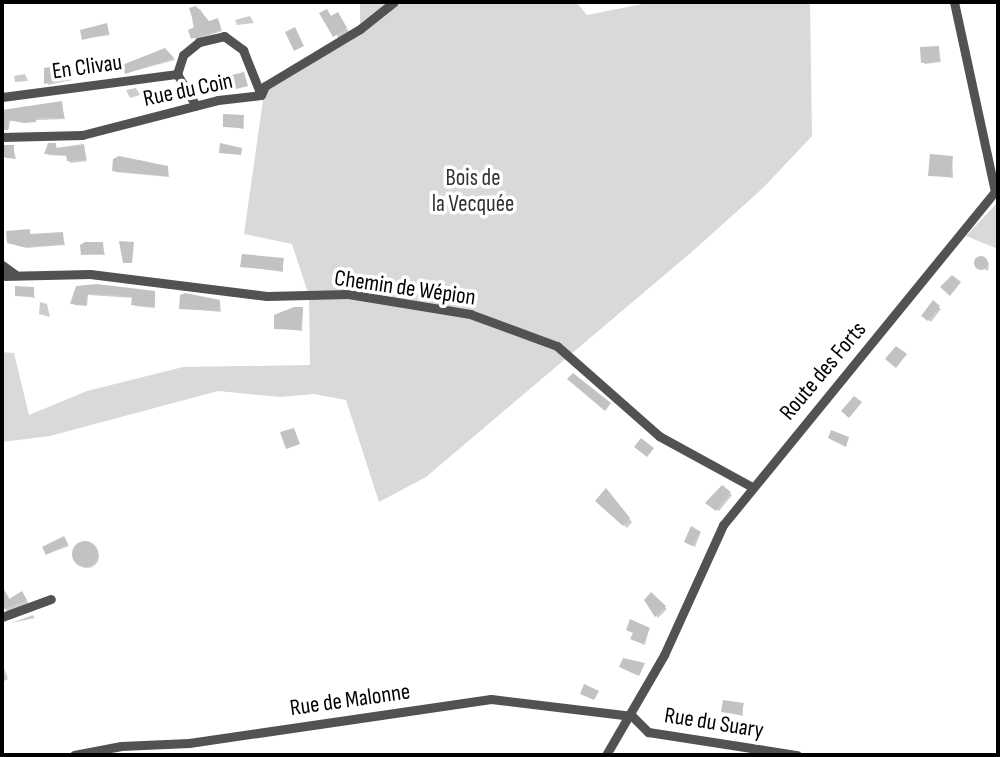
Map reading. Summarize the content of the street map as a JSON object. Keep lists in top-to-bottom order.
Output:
{
  "streets": {
    "street": [
      "En Clivau",
      "Rue du Coin",
      "Chemin de Wépion",
      "Route des Forts",
      "Rue de Malonne",
      "Rue du Suary"
    ]
  },
  "crossings": [
    ["Chemin de Wépion", "Route des Forts"],
    ["Route des Forts", "Rue de Malonne"],
    ["Route des Forts", "Rue du Suary"],
    ["Rue de Malonne", "Rue du Suary"]
  ],
  "parks": ["Bois de la Vecquée"]
}
